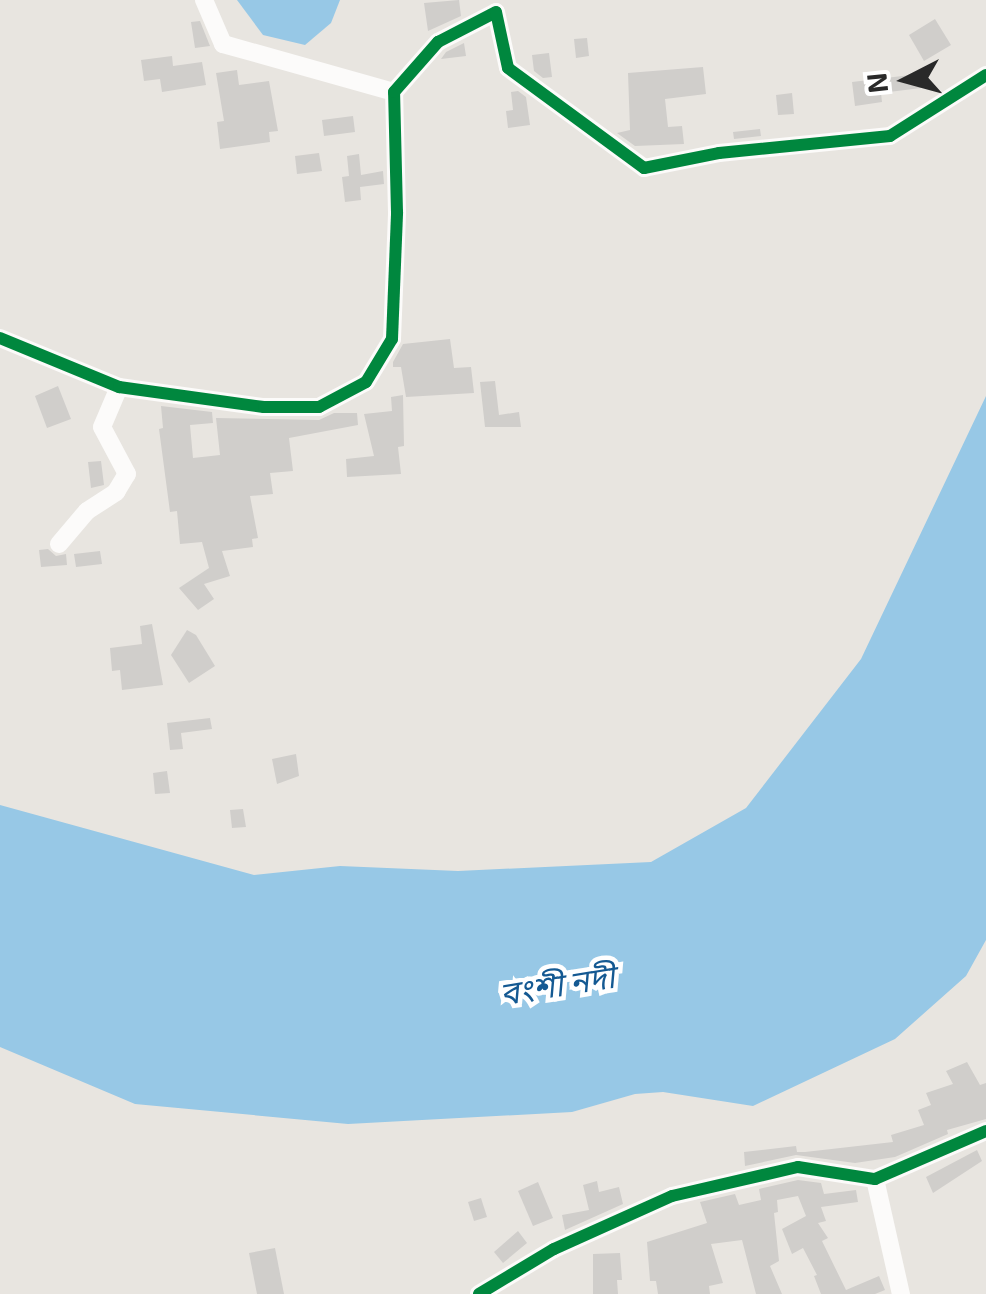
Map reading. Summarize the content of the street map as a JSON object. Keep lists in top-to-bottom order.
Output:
{
  "water": ["বংশী নদী"],
  "north": "left"
}
